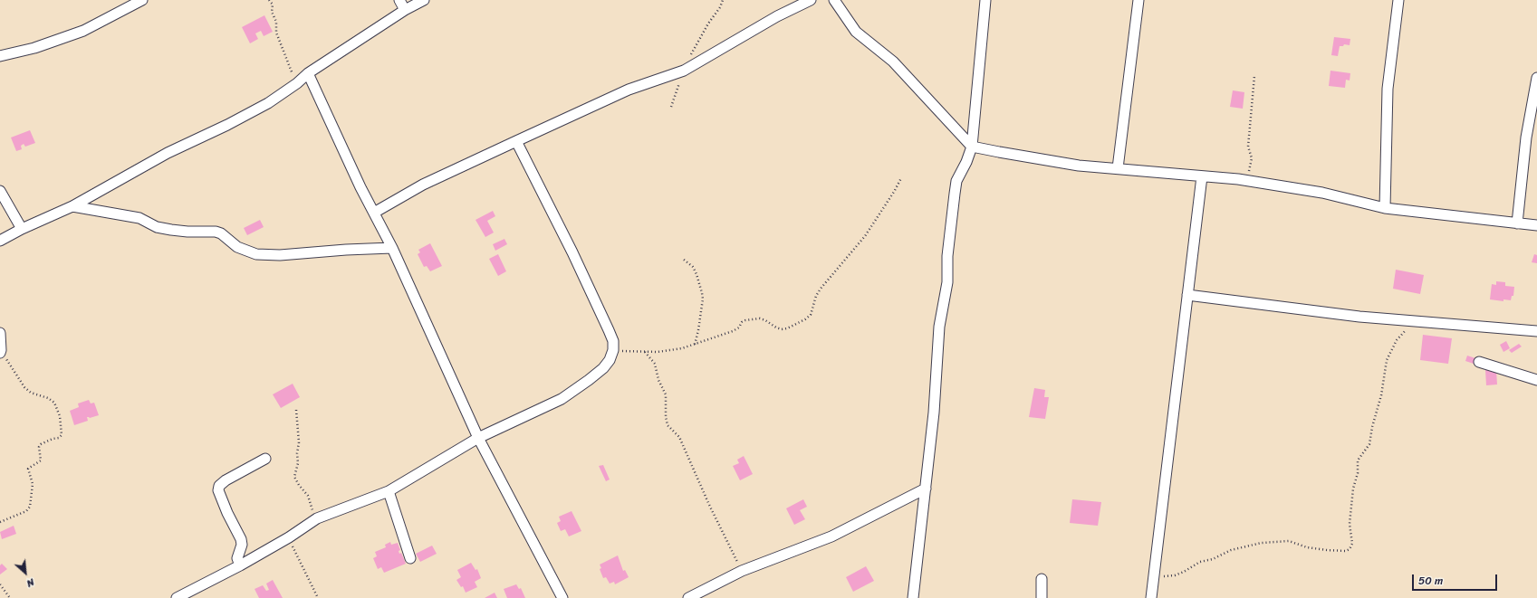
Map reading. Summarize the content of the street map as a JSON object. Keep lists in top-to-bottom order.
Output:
{
  "scale_bar": "50 m",
  "north": "bottom right"
}
